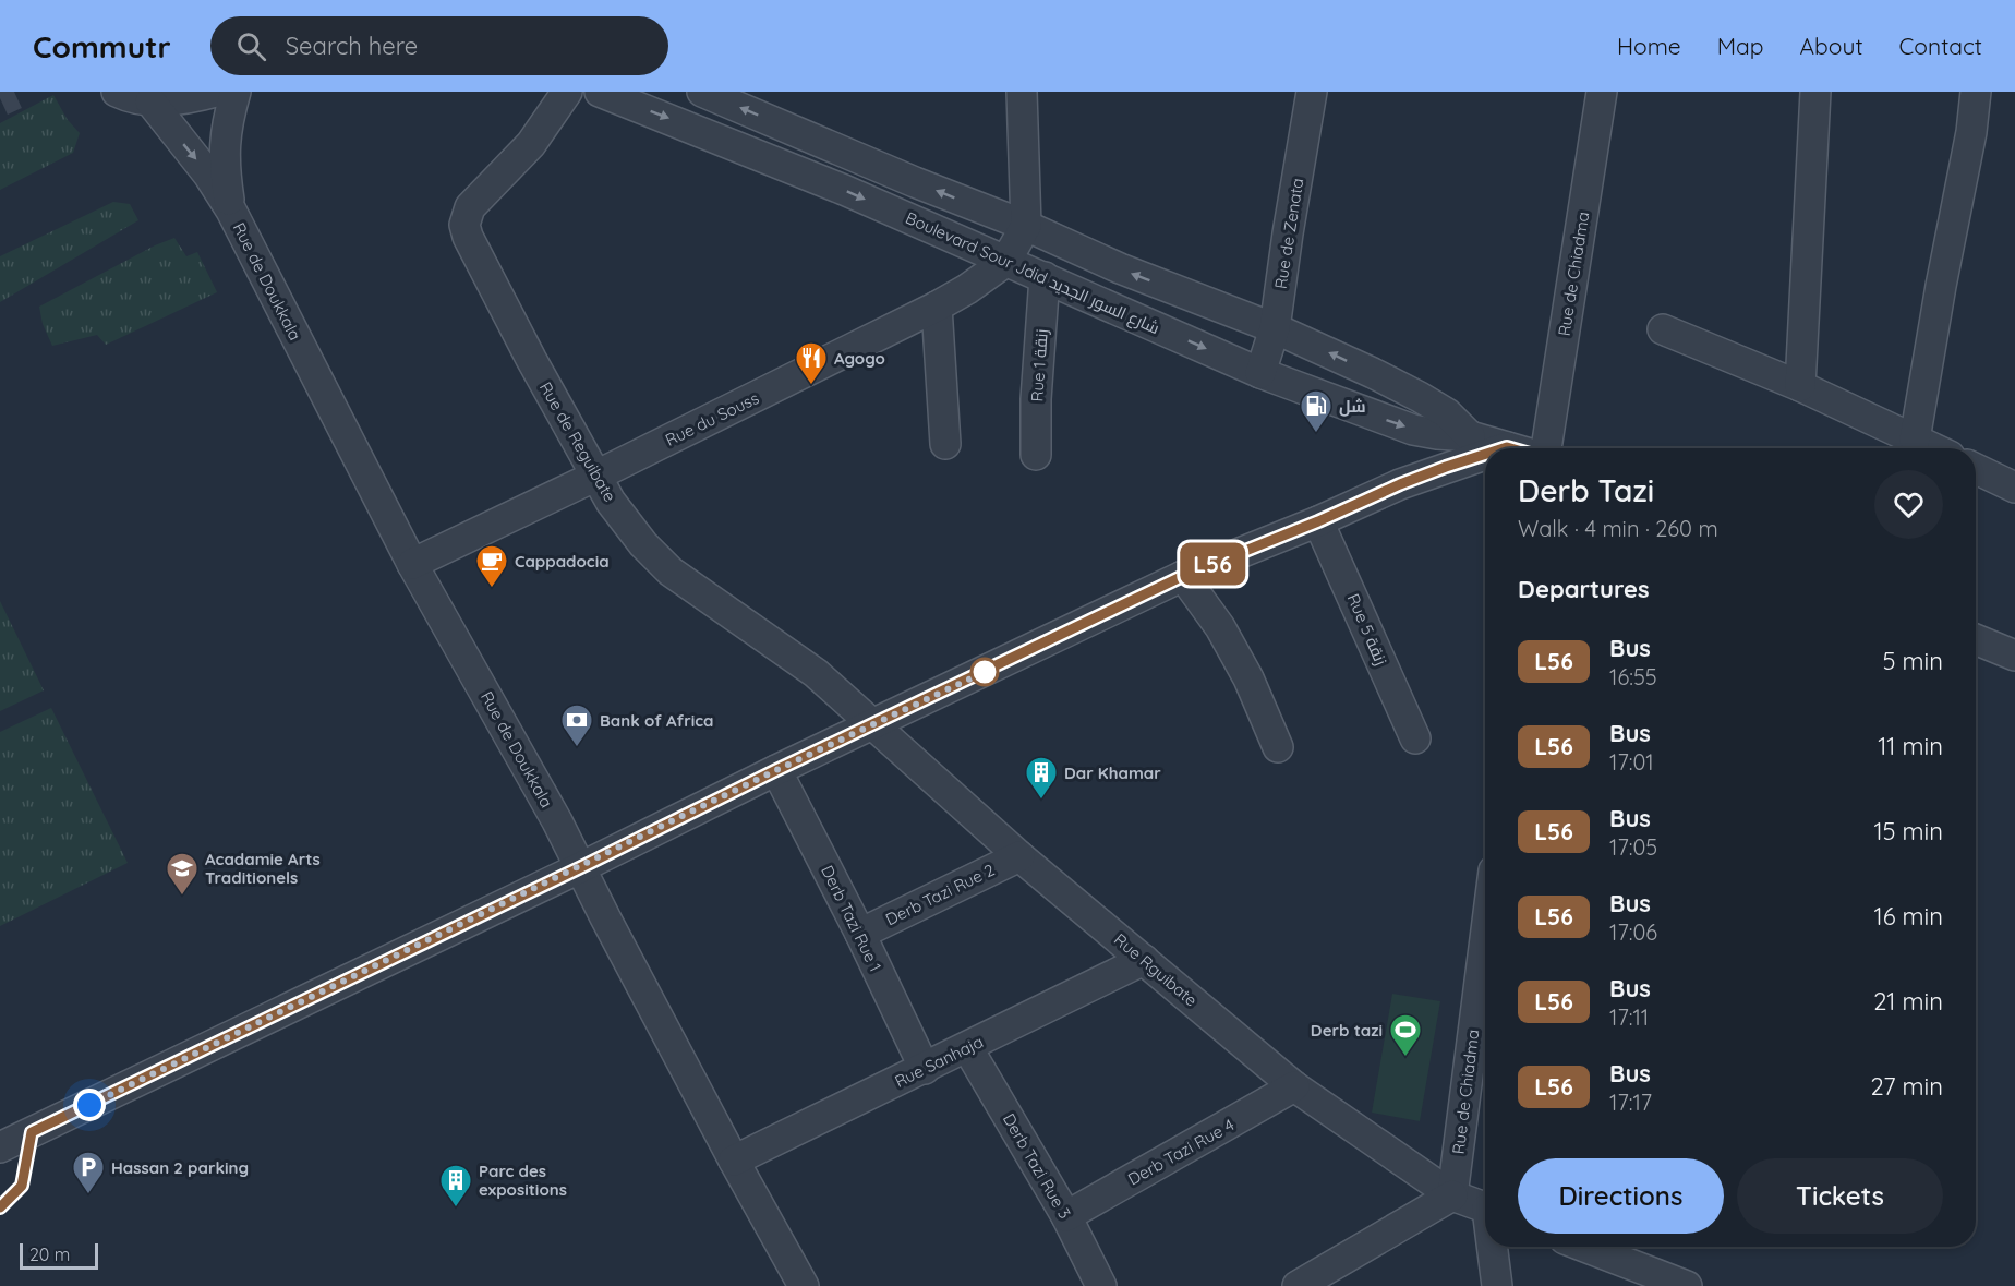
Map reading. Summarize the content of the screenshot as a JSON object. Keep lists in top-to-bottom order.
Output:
{
  "streets": {
    "street": [
      "Rue de Zenata",
      "Boulevard Sour Jdid شارع السور الجديد",
      "Rue de Chiadma",
      "Rue de Doukkala",
      "Rue 1 زنقة",
      "Rue du Souss",
      "Rue de Reguibate",
      "Rue 5 زنقة",
      "Derb Tazi Rue 2",
      "Derb Tazi Rue 1",
      "Rue Rguibate",
      "Rue Sanhaja",
      "Derb Tazi Rue 4",
      "Derb Tazi Rue 3"
    ]
  },
  "crossings": [
    ["Rue de Zenata", "Boulevard Sour Jdid شارع السور الجديد"],
    ["Boulevard Sour Jdid شارع السور الجديد", "Rue 1 زنقة"],
    ["Boulevard Sour Jdid شارع السور الجديد", "Rue du Souss"],
    ["Rue de Chiadma", "Rue Rguibate"],
    ["Rue de Doukkala", "Rue du Souss"],
    ["Rue de Doukkala", "Rue Sanhaja"],
    ["Rue du Souss", "Rue de Reguibate"],
    ["Rue de Reguibate", "Rue Rguibate"],
    ["Derb Tazi Rue 2", "Derb Tazi Rue 1"],
    ["Derb Tazi Rue 2", "Rue Rguibate"],
    ["Derb Tazi Rue 1", "Rue Sanhaja"],
    ["Rue Rguibate", "Rue Sanhaja"],
    ["Rue Rguibate", "Derb Tazi Rue 4"],
    ["Rue Sanhaja", "Derb Tazi Rue 3"],
    ["Derb Tazi Rue 4", "Derb Tazi Rue 3"]
  ],
  "places": {
    "restaurant": ["Agogo"],
    "fuel station": ["شل"],
    "cafe": ["Cappadocia"],
    "bank": ["Bank of Africa"],
    "building": ["Dar Khamar", "Parc des expositions"],
    "school or university": ["Acadamie Arts Traditionels"],
    "sports": ["Derb tazi"],
    "parking": ["Hassan 2 parking"]
  },
  "lines": ["bus line L56"],
  "scale_bar": "20 m",
  "page": {
    "header": "Commutr",
    "search": "Search here",
    "nav": [
      "Home",
      "Map",
      "About",
      "Contact"
    ],
    "on_map": "L56",
    "heading": [
      ["Derb Tazi", "Walk · 4 min · 260 m"],
      "Departures"
    ],
    "list": [
      {
        "mark": "L56",
        "name": "Bus",
        "note": "16:55",
        "value": "5 min"
      },
      {
        "mark": "L56",
        "name": "Bus",
        "note": "17:01",
        "value": "11 min"
      },
      {
        "mark": "L56",
        "name": "Bus",
        "note": "17:05",
        "value": "15 min"
      },
      {
        "mark": "L56",
        "name": "Bus",
        "note": "17:06",
        "value": "16 min"
      },
      {
        "mark": "L56",
        "name": "Bus",
        "note": "17:11",
        "value": "21 min"
      },
      {
        "mark": "L56",
        "name": "Bus",
        "note": "17:17",
        "value": "27 min"
      }
    ],
    "buttons": ["Directions", "Tickets"],
    "scale": "20 m"
  }
}
